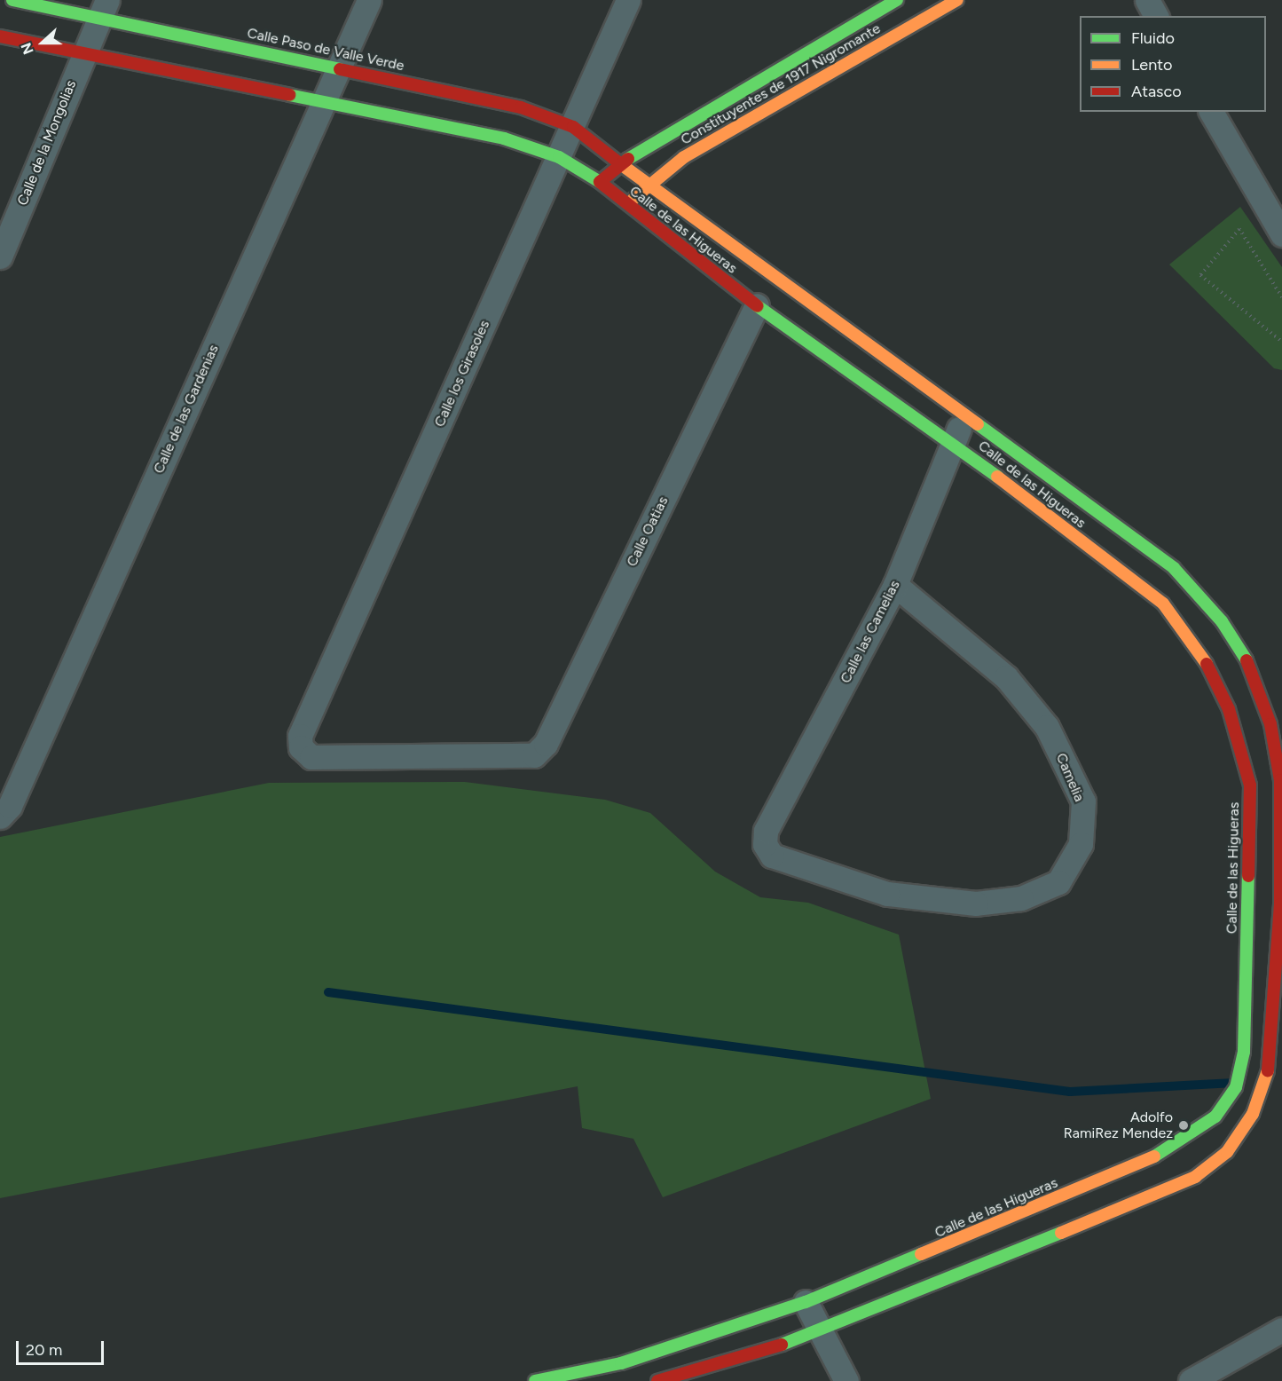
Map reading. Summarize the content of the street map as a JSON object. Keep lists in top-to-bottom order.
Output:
{
  "streets": {
    "main road": ["Calle Paso de Valle Verde", "Constituyentes de 1917 Nigromante", "Calle de las Higueras"],
    "street": [
      "Calle de la Mongolias",
      "Calle los Girasoles",
      "Calle de las Gardenias",
      "Calle Oatias",
      "Calle las Camelias",
      "Camelia"
    ]
  },
  "crossings": [
    ["Calle Paso de Valle Verde", "Constituyentes de 1917 Nigromante"],
    ["Calle Paso de Valle Verde", "Calle de la Mongolias"],
    ["Calle Paso de Valle Verde", "Calle de las Higueras"],
    ["Calle Paso de Valle Verde", "Calle los Girasoles"],
    ["Calle Paso de Valle Verde", "Calle de las Gardenias"],
    ["Constituyentes de 1917 Nigromante", "Calle de las Higueras"],
    ["Calle de las Higueras", "Calle Oatias"],
    ["Calle de las Higueras", "Calle las Camelias"],
    ["Calle los Girasoles", "Calle Oatias"],
    ["Calle las Camelias", "Camelia"]
  ],
  "places": ["Adolfo RamiRez Mendez"],
  "legend": ["Fluido", "Lento", "Atasco"],
  "scale_bar": "20 m",
  "north": "left"
}
